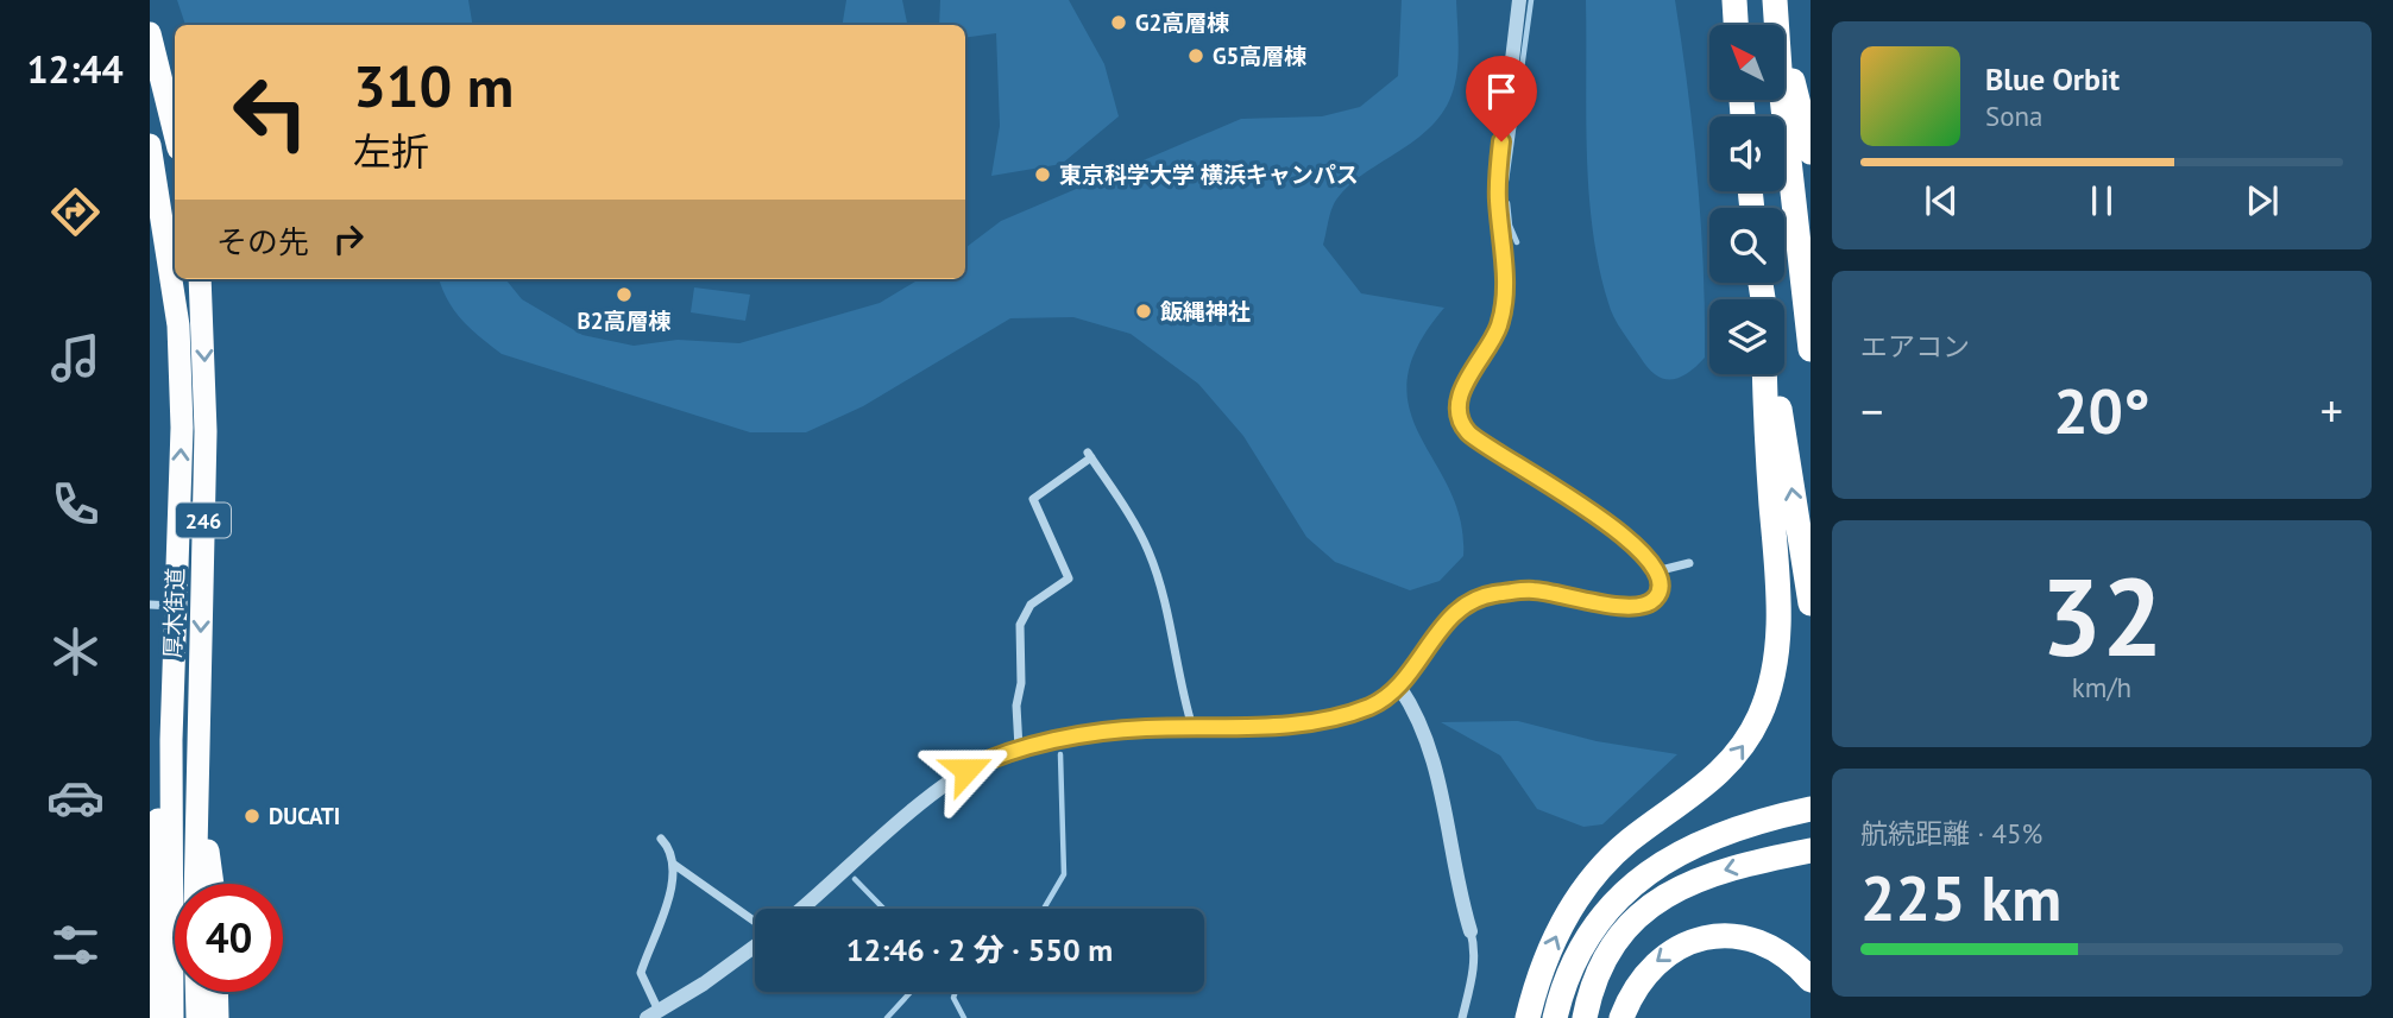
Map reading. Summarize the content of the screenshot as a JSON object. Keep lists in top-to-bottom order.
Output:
{
  "streets": {
    "highway": ["246", "厚木街道"]
  },
  "places": [
    "G2高層棟",
    "G5高層棟",
    "東京科学大学 横浜キャンパス",
    "B2高層棟",
    "飯縄神社",
    "DUCATI"
  ],
  "north": "top left",
  "page": {
    "tabs": "12:44",
    "turn": ["310 m", "左折"],
    "song": ["Blue Orbit", "Sona"],
    "then": "その先",
    "tile": [
      "エアコン",
      ["32", "km/h"],
      ["航続距離 · 45%", "225 km"]
    ],
    "heat": ["−", "20°", "+"],
    "limit": "40",
    "trip": "12:46 · 2 分 · 550 m"
  }
}
